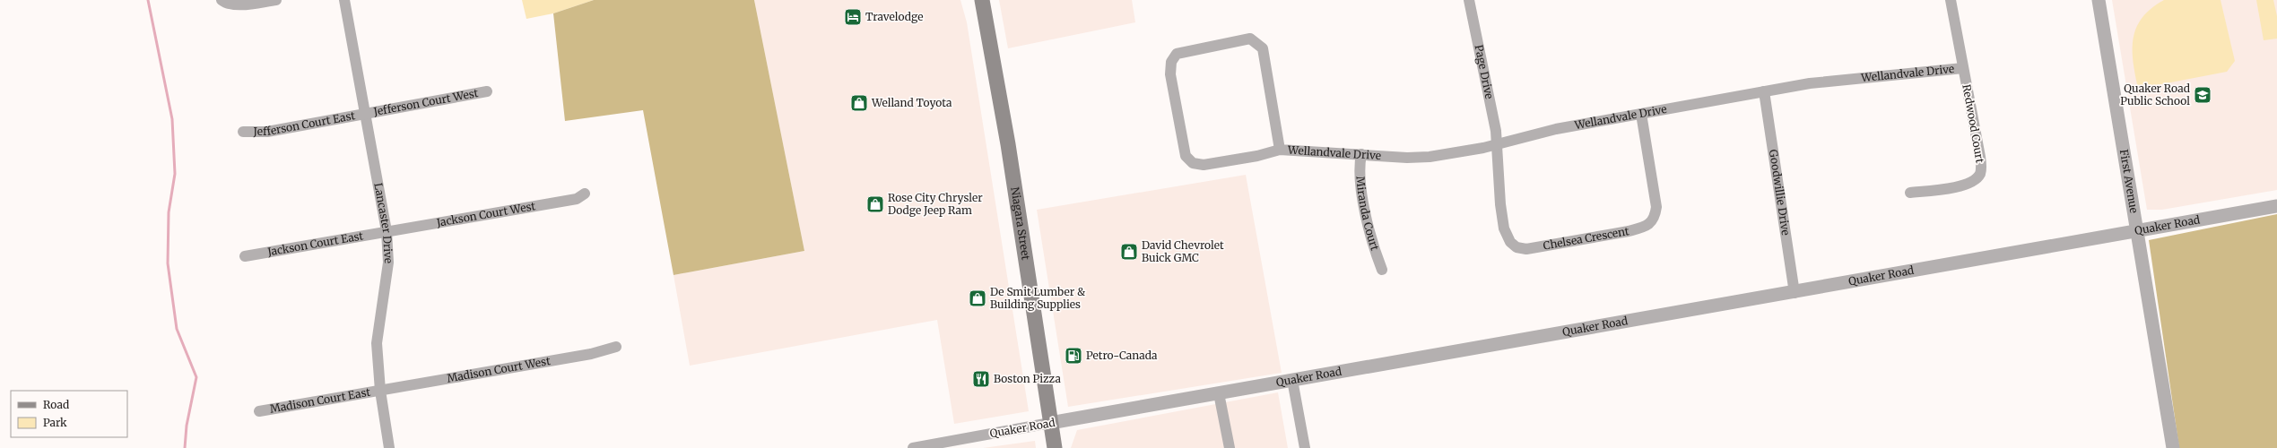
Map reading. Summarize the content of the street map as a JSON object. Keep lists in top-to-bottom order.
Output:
{
  "streets": {
    "main road": ["Niagara Street"],
    "street": [
      "Page Drive",
      "Wellandvale Drive",
      "Jefferson Court West",
      "Jefferson Court East",
      "Redwood Court",
      "First Avenue",
      "Goodwillie Drive",
      "Miranda Court",
      "Jackson Court West",
      "Lancaster Drive",
      "Quaker Road",
      "Chelsea Crescent",
      "Jackson Court East",
      "Madison Court West",
      "Madison Court East"
    ]
  },
  "crossings": [
    ["Page Drive", "Wellandvale Drive"],
    ["Page Drive", "Chelsea Crescent"],
    ["Wellandvale Drive", "Redwood Court"],
    ["Wellandvale Drive", "Goodwillie Drive"],
    ["Wellandvale Drive", "Miranda Court"],
    ["Wellandvale Drive", "Chelsea Crescent"],
    ["Jefferson Court West", "Jefferson Court East"],
    ["Jefferson Court West", "Lancaster Drive"],
    ["Jefferson Court East", "Lancaster Drive"],
    ["First Avenue", "Quaker Road"],
    ["Goodwillie Drive", "Quaker Road"],
    ["Jackson Court West", "Lancaster Drive"],
    ["Jackson Court West", "Jackson Court East"],
    ["Lancaster Drive", "Jackson Court East"],
    ["Lancaster Drive", "Madison Court West"],
    ["Lancaster Drive", "Madison Court East"],
    ["Niagara Street", "Quaker Road"],
    ["Madison Court West", "Madison Court East"]
  ],
  "places": {
    "hotel": ["Travelodge"],
    "school or university": ["Quaker Road Public School"],
    "shop": [
      "Welland Toyota",
      "Rose City Chrysler Dodge Jeep Ram",
      "David Chevrolet Buick GMC",
      "De Smit Lumber & Building Supplies"
    ],
    "fuel station": ["Petro-Canada"],
    "restaurant": ["Boston Pizza"]
  },
  "legend": ["Road", "Park"]
}
